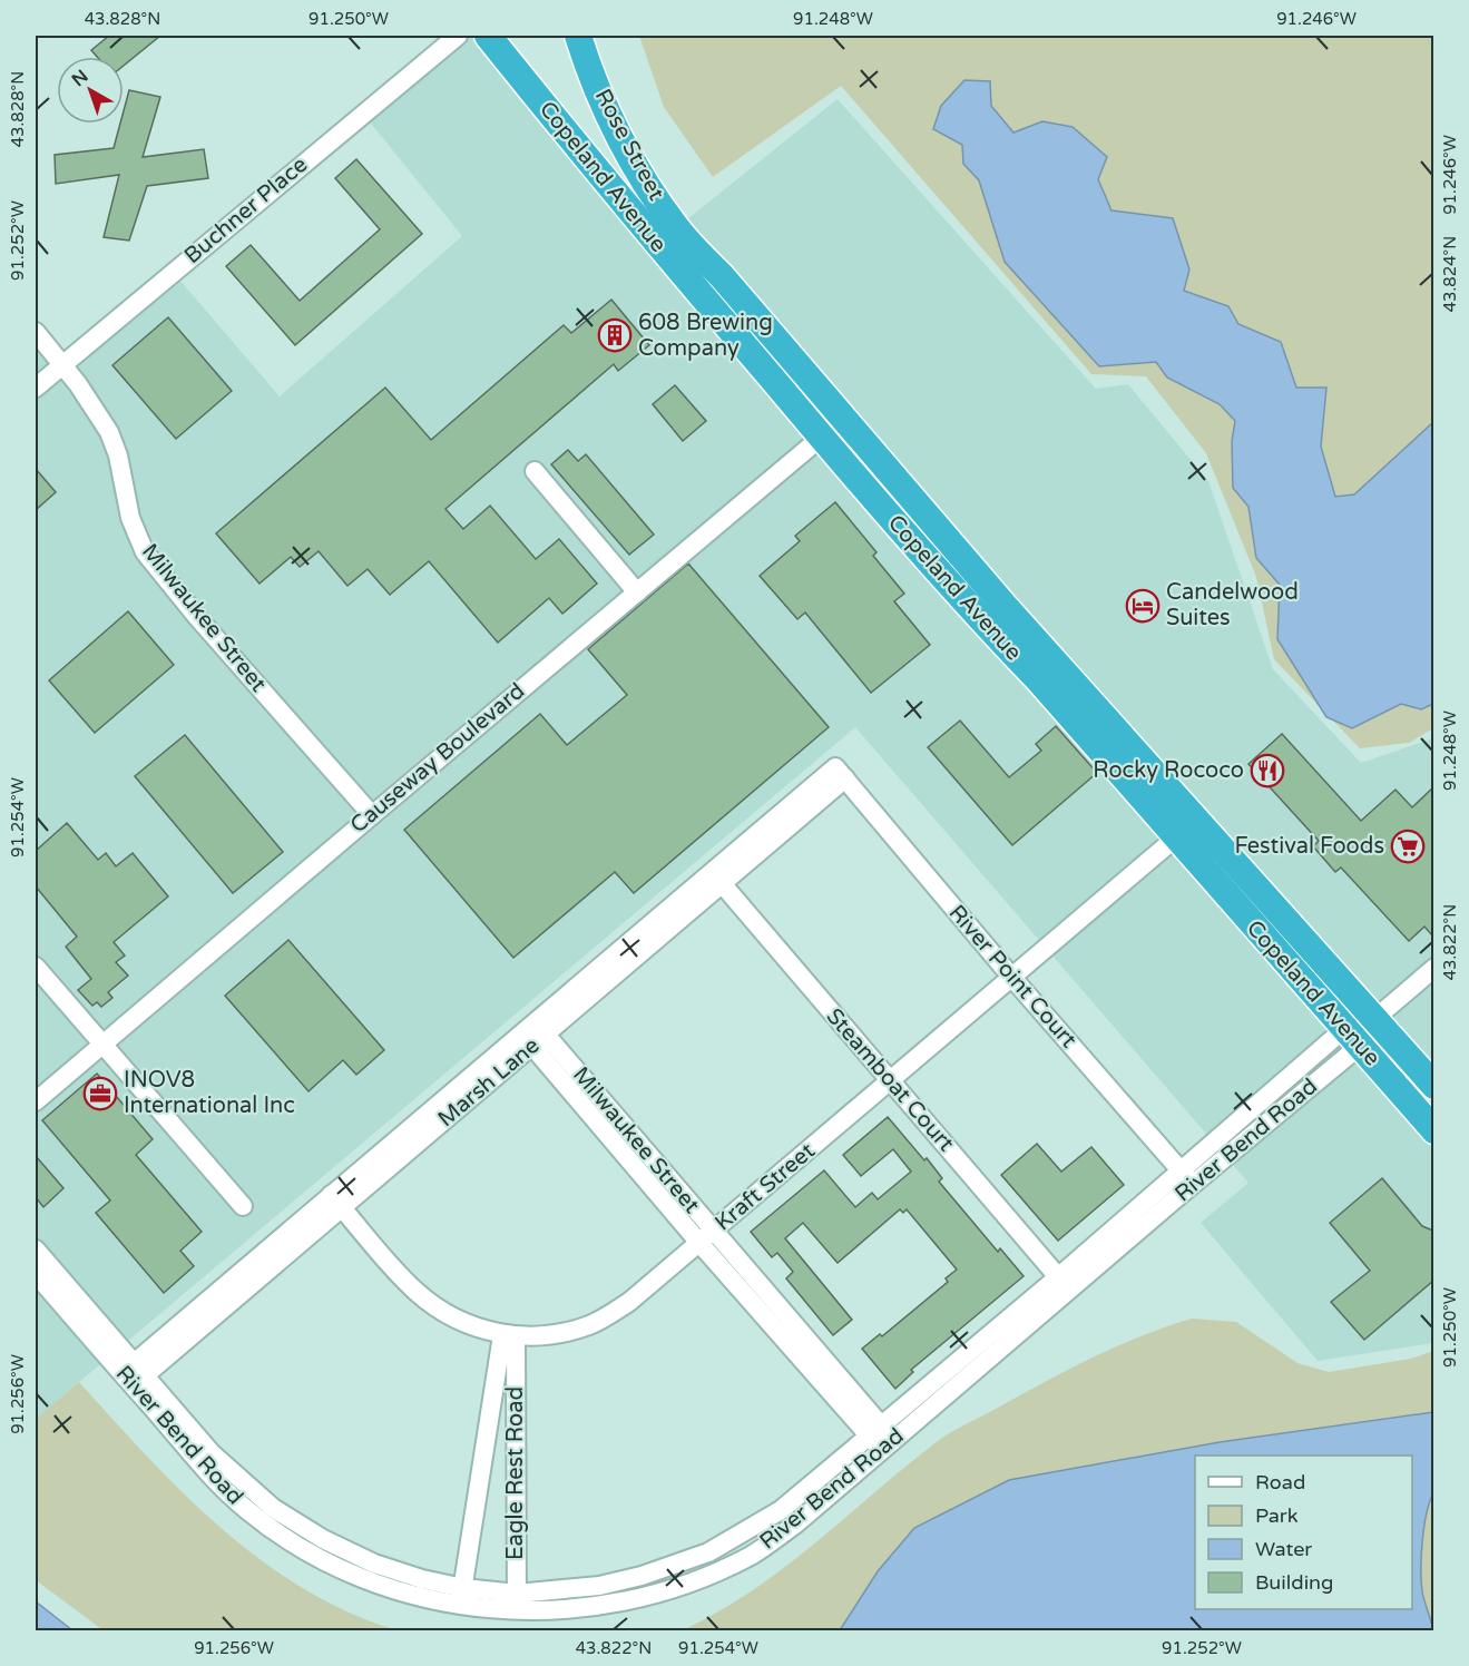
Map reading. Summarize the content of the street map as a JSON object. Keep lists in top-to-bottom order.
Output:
{
  "streets": {
    "highway": ["Rose Street", "Copeland Avenue"],
    "street": [
      "Buchner Place",
      "Milwaukee Street",
      "Causeway Boulevard",
      "River Point Court",
      "Steamboat Court",
      "Marsh Lane",
      "River Bend Road",
      "Kraft Street",
      "Eagle Rest Road"
    ]
  },
  "crossings": [
    ["Rose Street", "Copeland Avenue"],
    ["Copeland Avenue", "Causeway Boulevard"],
    ["Copeland Avenue", "River Bend Road"],
    ["Copeland Avenue", "Kraft Street"],
    ["Buchner Place", "Milwaukee Street"],
    ["Milwaukee Street", "Causeway Boulevard"],
    ["Milwaukee Street", "Marsh Lane"],
    ["Milwaukee Street", "River Bend Road"],
    ["Milwaukee Street", "Kraft Street"],
    ["River Point Court", "Marsh Lane"],
    ["River Point Court", "River Bend Road"],
    ["River Point Court", "Kraft Street"],
    ["Steamboat Court", "Marsh Lane"],
    ["Steamboat Court", "River Bend Road"],
    ["Steamboat Court", "Kraft Street"],
    ["Marsh Lane", "River Bend Road"],
    ["Marsh Lane", "Kraft Street"],
    ["River Bend Road", "Eagle Rest Road"],
    ["Kraft Street", "Eagle Rest Road"]
  ],
  "places": {
    "building": ["608 Brewing Company"],
    "hotel": ["Candelwood Suites"],
    "restaurant": ["Rocky Rococo"],
    "supermarket": ["Festival Foods"],
    "office": ["INOV8 International Inc"]
  },
  "legend": [
    "Road",
    "Park",
    "Water",
    "Building"
  ],
  "north": "top left",
  "coordinates": [
    "43.828°N",
    "91.250°W",
    "91.248°W",
    "91.246°W",
    "91.252°W",
    "43.824°N",
    "91.254°W",
    "43.822°N",
    "91.256°W"
  ]
}
